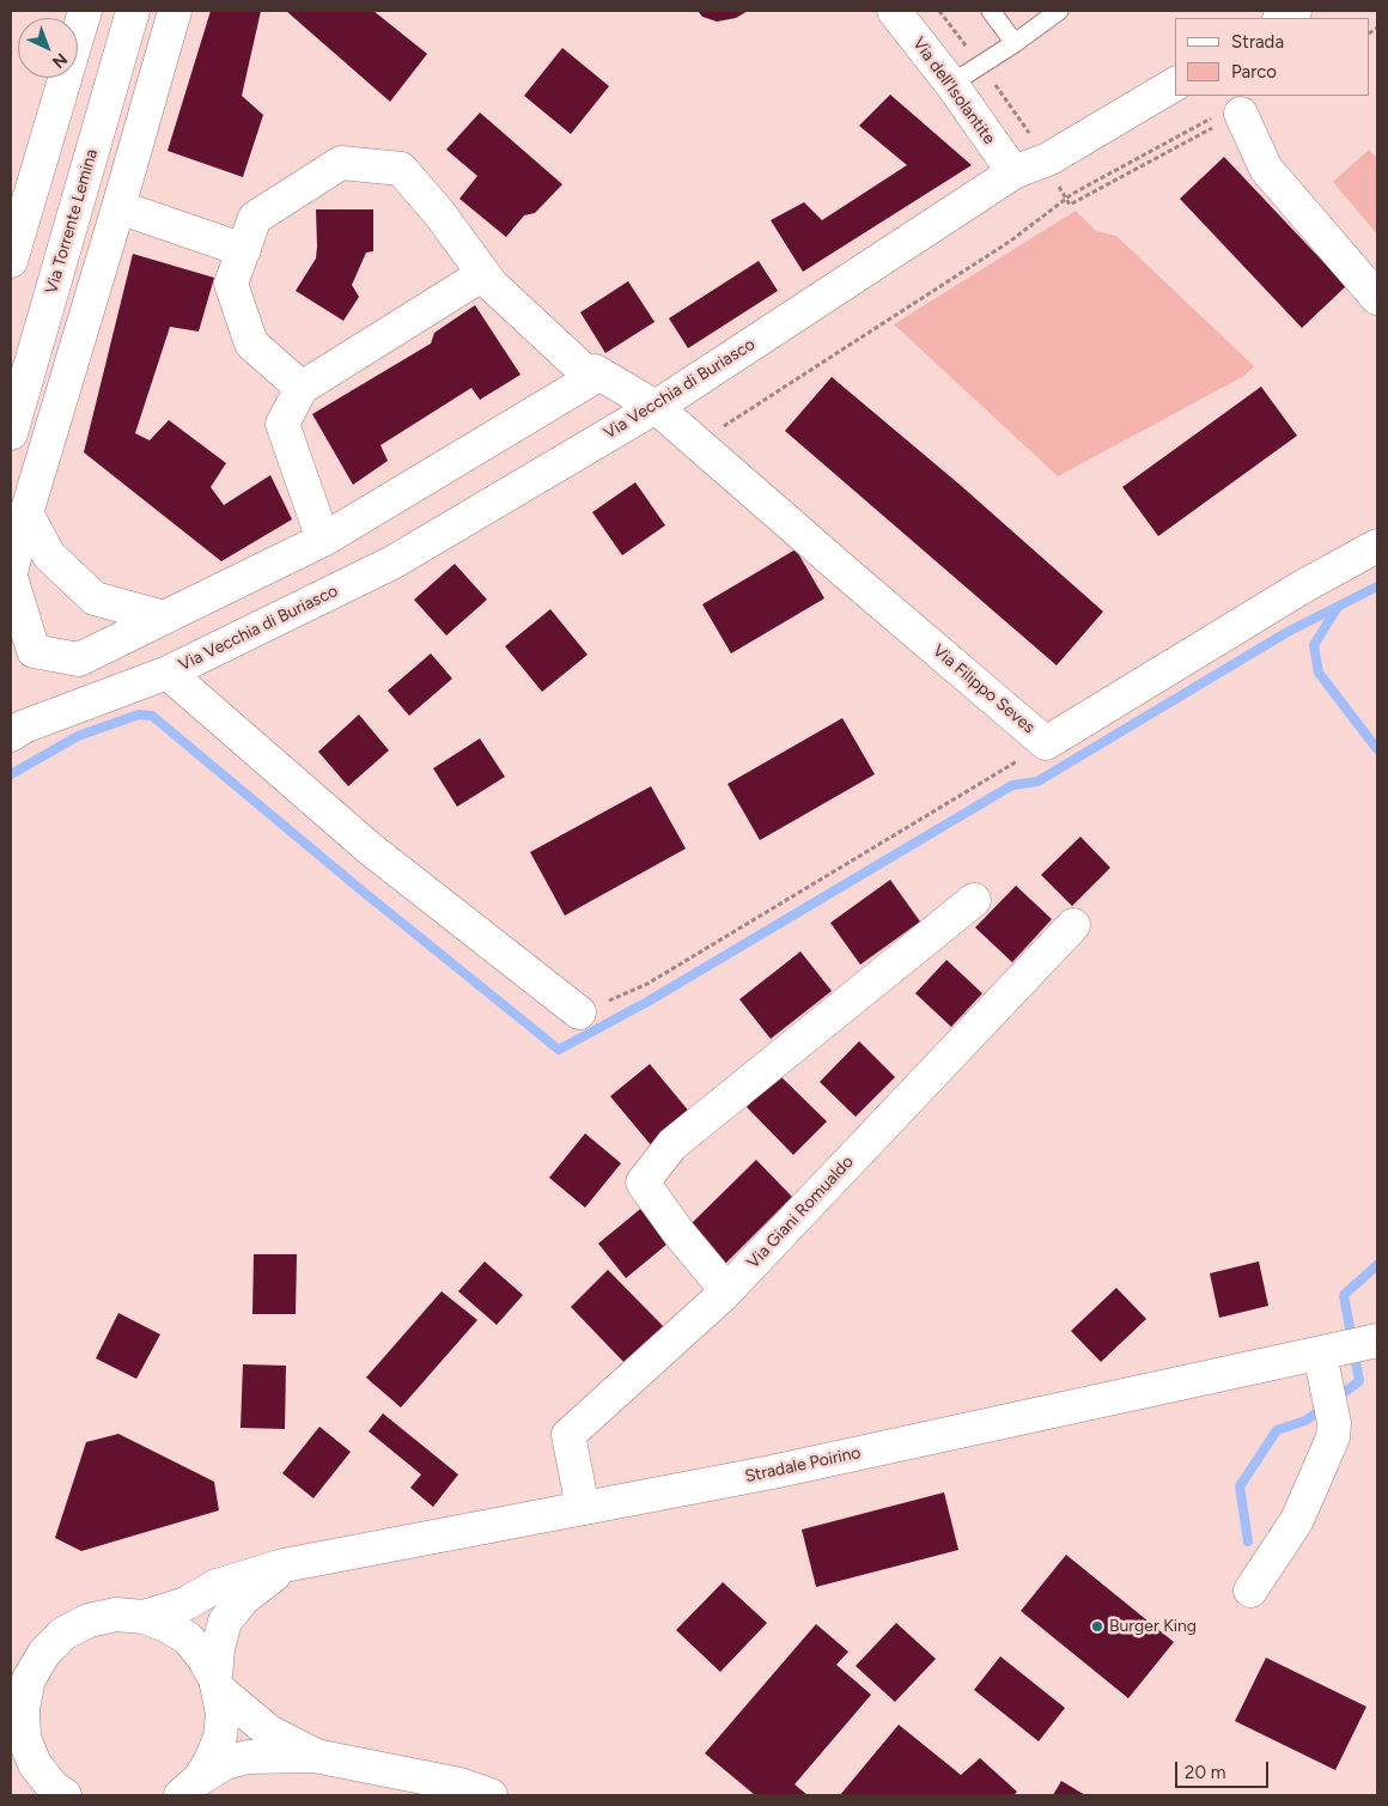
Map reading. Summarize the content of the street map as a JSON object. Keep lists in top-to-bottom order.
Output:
{
  "streets": {
    "street": [
      "Via dell'Isolantite",
      "Via Torrente Lemina",
      "Via Vecchia di Buriasco",
      "Via Filippo Seves",
      "Via Giani Romualdo",
      "Stradale Poirino"
    ]
  },
  "crossings": [
    ["Via dell'Isolantite", "Via Vecchia di Buriasco"],
    ["Via Vecchia di Buriasco", "Via Filippo Seves"],
    ["Via Giani Romualdo", "Stradale Poirino"]
  ],
  "places": ["Burger King"],
  "legend": ["Strada", "Parco"],
  "scale_bar": "20 m",
  "north": "bottom right"
}
